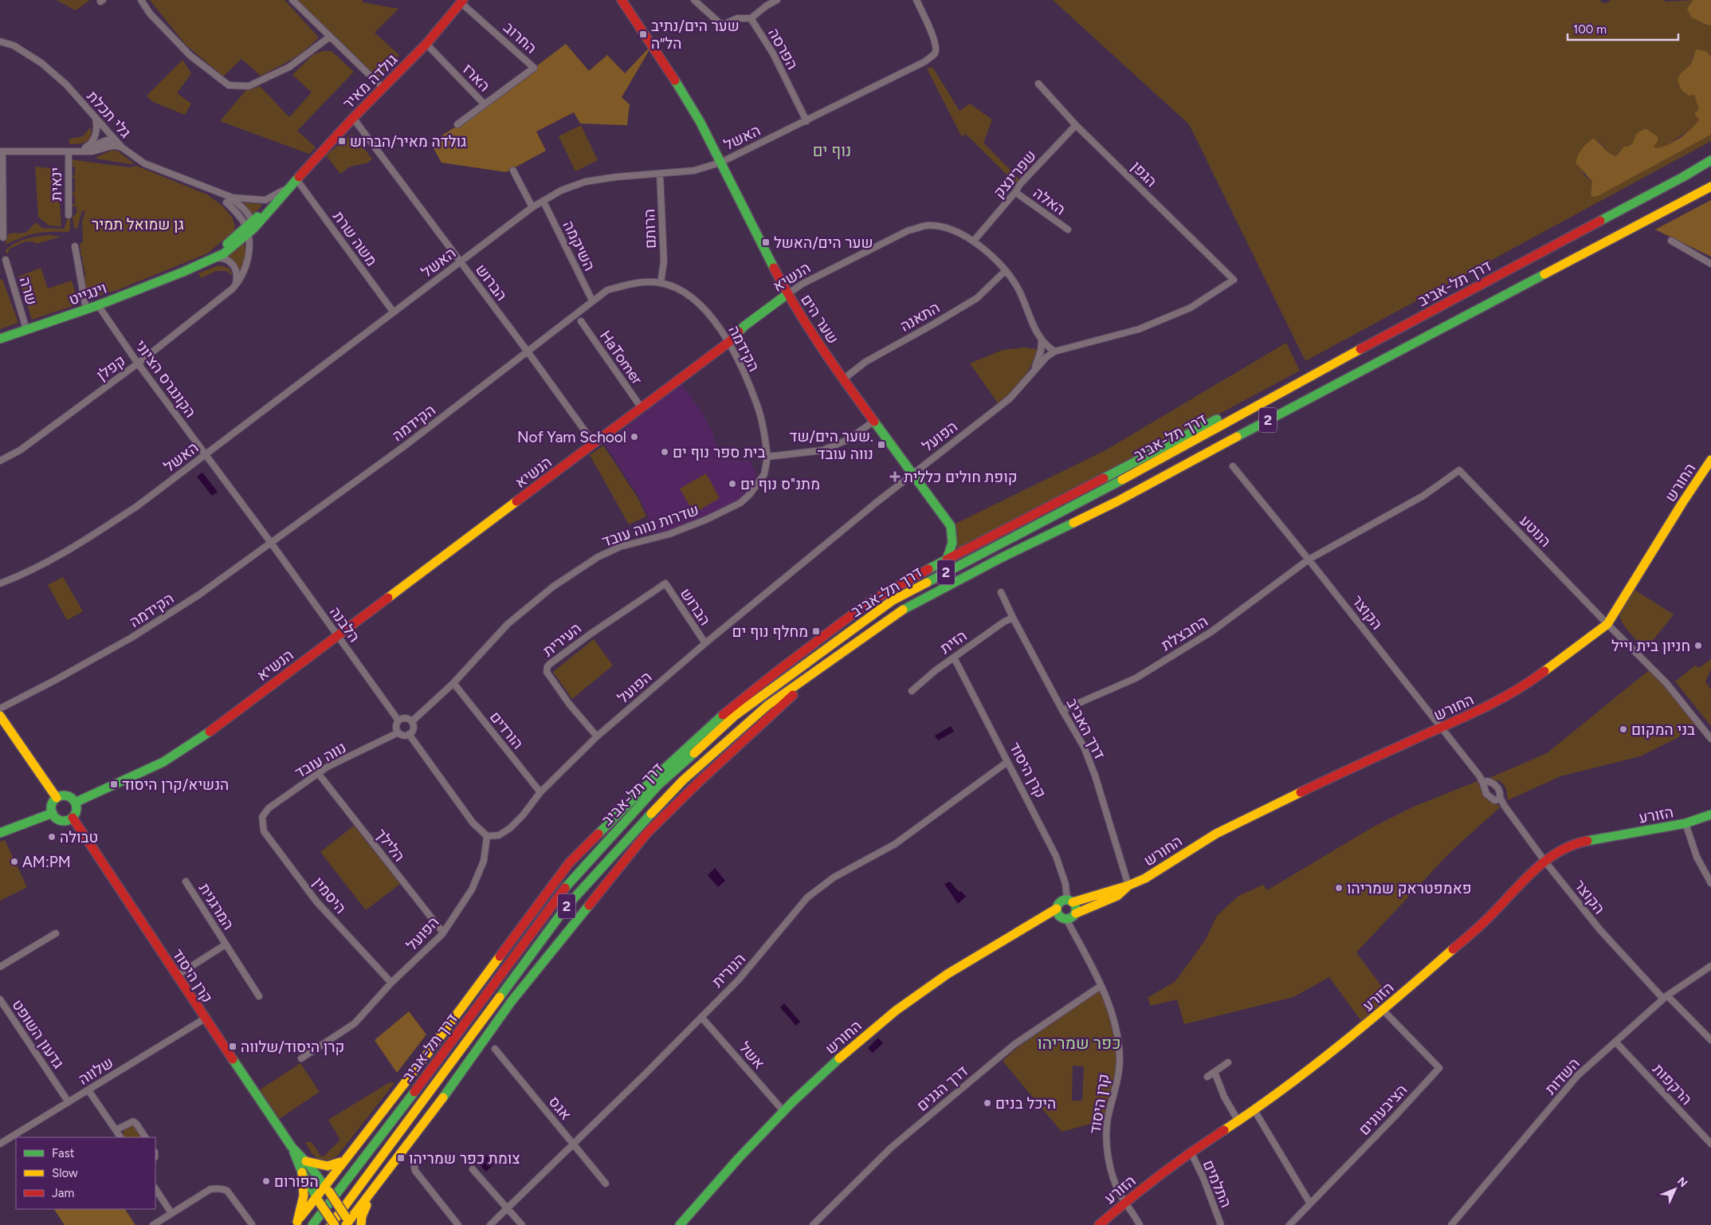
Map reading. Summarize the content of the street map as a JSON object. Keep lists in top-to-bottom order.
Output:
{
  "streets": {
    "main road": [
      "גולדה מאיר",
      "הנשיא",
      "דרך תל-אביב",
      "וינגייט",
      "שער הים",
      "2",
      "החורש",
      "קרן היסוד",
      "הזורע"
    ],
    "street": [
      "החרוב",
      "הפרסה",
      "הארז",
      "גלי תכלת",
      "האשל",
      "שפרינצק",
      "הגפן",
      "ינאית",
      "האלה",
      "הרותם",
      "משה שרת",
      "השיקמה",
      "הברוש",
      "שרה",
      "התאנה",
      "הקידמה",
      "HaTomer",
      "קפלן",
      "הקונגרס הציוני",
      "הפועל",
      "שדרות נווה עובד",
      "הנוטע",
      "הקוצר",
      "הלבנה",
      "החבצלת",
      "העירית",
      "הזית",
      "דרך האביב",
      "הורדים",
      "נווה עובד",
      "הלילך",
      "היסמין",
      "המרגנית",
      "הנורית",
      "גדעון השופט",
      "אשל",
      "שלווה",
      "השדות",
      "הרקפות",
      "דרך הגנים",
      "אגס",
      "הציבעונים",
      "התלמים"
    ]
  },
  "crossings": [
    ["החרוב", "הארז"],
    ["החרוב", "גולדה מאיר"],
    ["הפרסה", "האשל"],
    ["הארז", "גולדה מאיר"],
    ["גולדה מאיר", "גלי תכלת"],
    ["גולדה מאיר", "משה שרת"],
    ["גולדה מאיר", "הברוש"],
    ["גולדה מאיר", "וינגייט"],
    ["גולדה מאיר", "קפלן"],
    ["גלי תכלת", "וינגייט"],
    ["גלי תכלת", "קפלן"],
    ["האשל", "הרותם"],
    ["האשל", "משה שרת"],
    ["האשל", "השיקמה"],
    ["האשל", "הברוש"],
    ["האשל", "שער הים"],
    ["האשל", "הקונגרס הציוני"],
    ["שפרינצק", "הגפן"],
    ["שפרינצק", "האלה"],
    ["שפרינצק", "הנשיא"],
    ["הגפן", "הפועל"],
    ["הרותם", "הקידמה"],
    ["השיקמה", "הקידמה"],
    ["הנשיא", "הברוש"],
    ["הנשיא", "התאנה"],
    ["הנשיא", "שער הים"],
    ["הנשיא", "הקידמה"],
    ["הנשיא", "HaTomer"],
    ["הנשיא", "הפועל"],
    ["הנשיא", "הלבנה"],
    ["הנשיא", "קרן היסוד"],
    ["הברוש", "הקידמה"],
    ["הברוש", "הפועל"],
    ["הברוש", "העירית"],
    ["שרה", "וינגייט"],
    ["וינגייט", "קפלן"],
    ["וינגייט", "הקונגרס הציוני"],
    ["התאנה", "שער הים"],
    ["שער הים", "הפועל"],
    ["הקידמה", "הקונגרס הציוני"],
    ["הקידמה", "שדרות נווה עובד"],
    ["הקידמה", "הלבנה"],
    ["קפלן", "הקונגרס הציוני"],
    ["הקונגרס הציוני", "הלבנה"],
    ["הפועל", "העירית"],
    ["הפועל", "הורדים"],
    ["הפועל", "הלילך"],
    ["הפועל", "היסמין"],
    ["החורש", "הנוטע"],
    ["החורש", "הקוצר"],
    ["החורש", "דרך האביב"],
    ["החורש", "קרן היסוד"],
    ["החורש", "אשל"],
    ["שדרות נווה עובד", "הלבנה"],
    ["שדרות נווה עובד", "הורדים"],
    ["שדרות נווה עובד", "נווה עובד"],
    ["הנוטע", "הקוצר"],
    ["הנוטע", "החבצלת"],
    ["הקוצר", "החבצלת"],
    ["הקוצר", "הזורע"],
    ["הקוצר", "השדות"],
    ["הלבנה", "נווה עובד"],
    ["החבצלת", "דרך האביב"],
    ["הזית", "דרך האביב"],
    ["הזית", "קרן היסוד"],
    ["נווה עובד", "הלילך"],
    ["נווה עובד", "היסמין"],
    ["קרן היסוד", "הזורע"],
    ["קרן היסוד", "המרגנית"],
    ["קרן היסוד", "הנורית"],
    ["קרן היסוד", "שלווה"],
    ["קרן היסוד", "דרך הגנים"],
    ["הזורע", "הציבעונים"],
    ["הזורע", "התלמים"],
    ["הנורית", "אשל"],
    ["הנורית", "אגס"],
    ["גדעון השופט", "שלווה"],
    ["השדות", "הרקפות"]
  ],
  "districts": ["נוף ים", "כפר שמריהו"],
  "parks": ["גן שמואל תמיר"],
  "places": {
    "transit": [
      "שער הים/נתיב הל״ה",
      "גולדה מאיר/הברוש",
      "שער הים/האשל",
      "שער הים/שד. נווה עובד",
      "מחלף נוף ים",
      "הנשיא/קרן היסוד",
      "קרן היסוד/שלווה",
      "צומת כפר שמריהו"
    ],
    "other": [
      "Nof Yam School",
      "בית ספר נוף ים",
      "מתנ\"ס נוף ים",
      "חניון בית וייל",
      "בני המקום",
      "טבולה",
      "AM:PM",
      "פאמפטראק שמריהו",
      "היכל בנים",
      "הפורום"
    ],
    "health": ["קופת חולים כללית"]
  },
  "legend": ["Fast", "Slow", "Jam"],
  "scale_bar": "100 m",
  "north": "top right"
}
